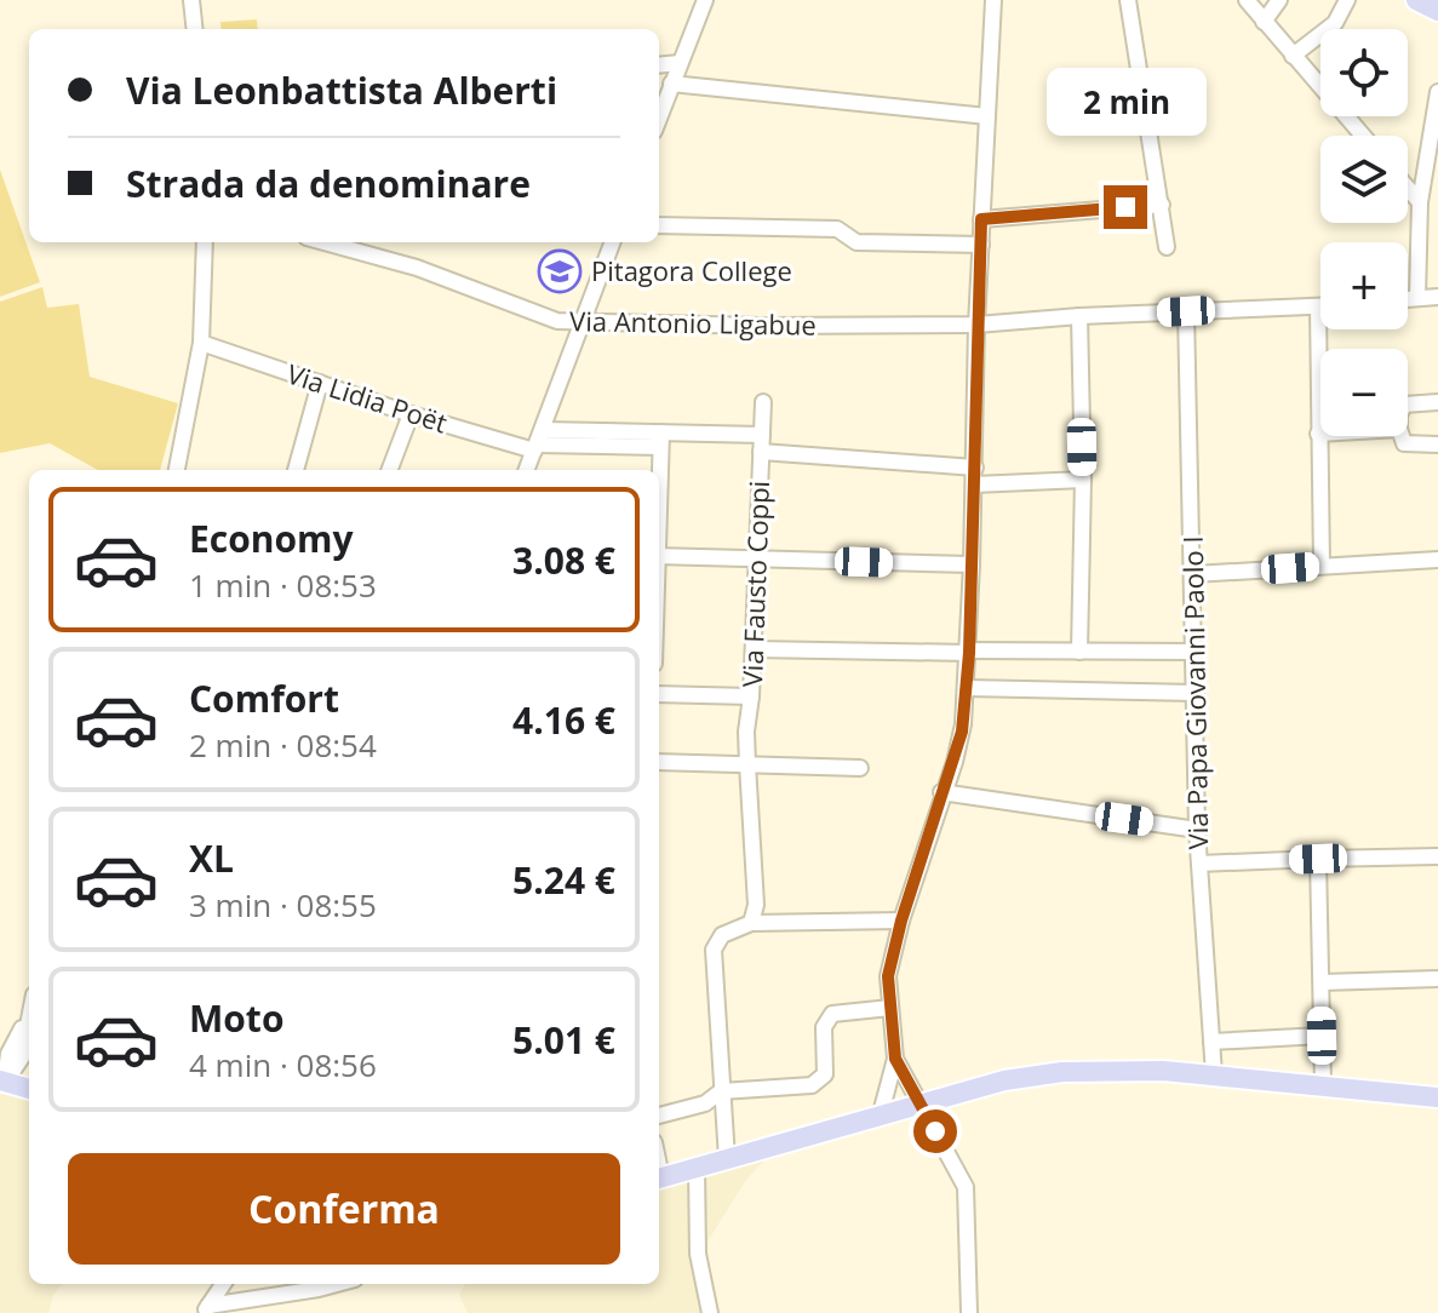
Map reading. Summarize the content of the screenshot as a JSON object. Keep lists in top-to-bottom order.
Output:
{
  "streets": {
    "street": [
      "Via Antonio Ligabue",
      "Via Lidia Poët",
      "Via Fausto Coppi",
      "Via Papa Giovanni Paolo I"
    ]
  },
  "crossings": [
    ["Via Antonio Ligabue", "Via Papa Giovanni Paolo I"],
    ["Via Lidia Poët", "Via Fausto Coppi"]
  ],
  "places": {
    "school or university": ["Pitagora College"]
  },
  "page": {
    "map_buttons": ["+", "−"],
    "banner": ["Via Leonbattista Alberti", "Strada da denominare"],
    "bubble": "2 min",
    "list": [
      {
        "name": "Economy",
        "note": "1 min · 08:53",
        "value": "3.08 €"
      },
      {
        "name": "Comfort",
        "note": "2 min · 08:54",
        "value": "4.16 €"
      },
      {
        "name": "XL",
        "note": "3 min · 08:55",
        "value": "5.24 €"
      },
      {
        "name": "Moto",
        "note": "4 min · 08:56",
        "value": "5.01 €"
      }
    ],
    "buttons": "Conferma"
  }
}
